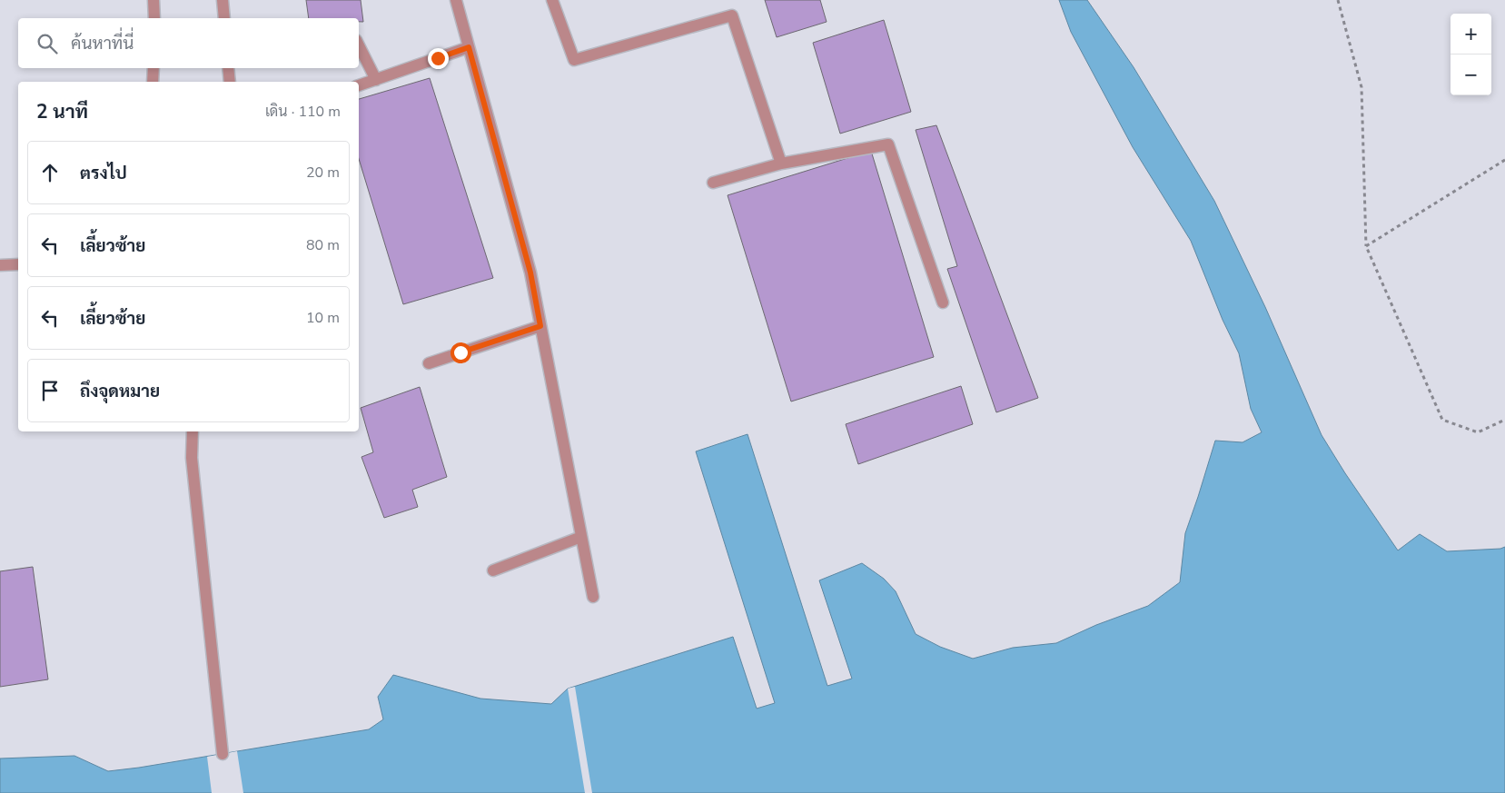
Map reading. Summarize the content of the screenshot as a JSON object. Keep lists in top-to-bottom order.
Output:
{
  "page": {
    "map_buttons": ["+", "−"],
    "search": "ค้นหาที่นี่",
    "heading": ["2 นาที", "เดิน · 110 m"],
    "list": [
      ["ตรงไป", "20 m"],
      ["เลี้ยวซ้าย", "80 m"],
      ["เลี้ยวซ้าย", "10 m"],
      "ถึงจุดหมาย"
    ]
  }
}
